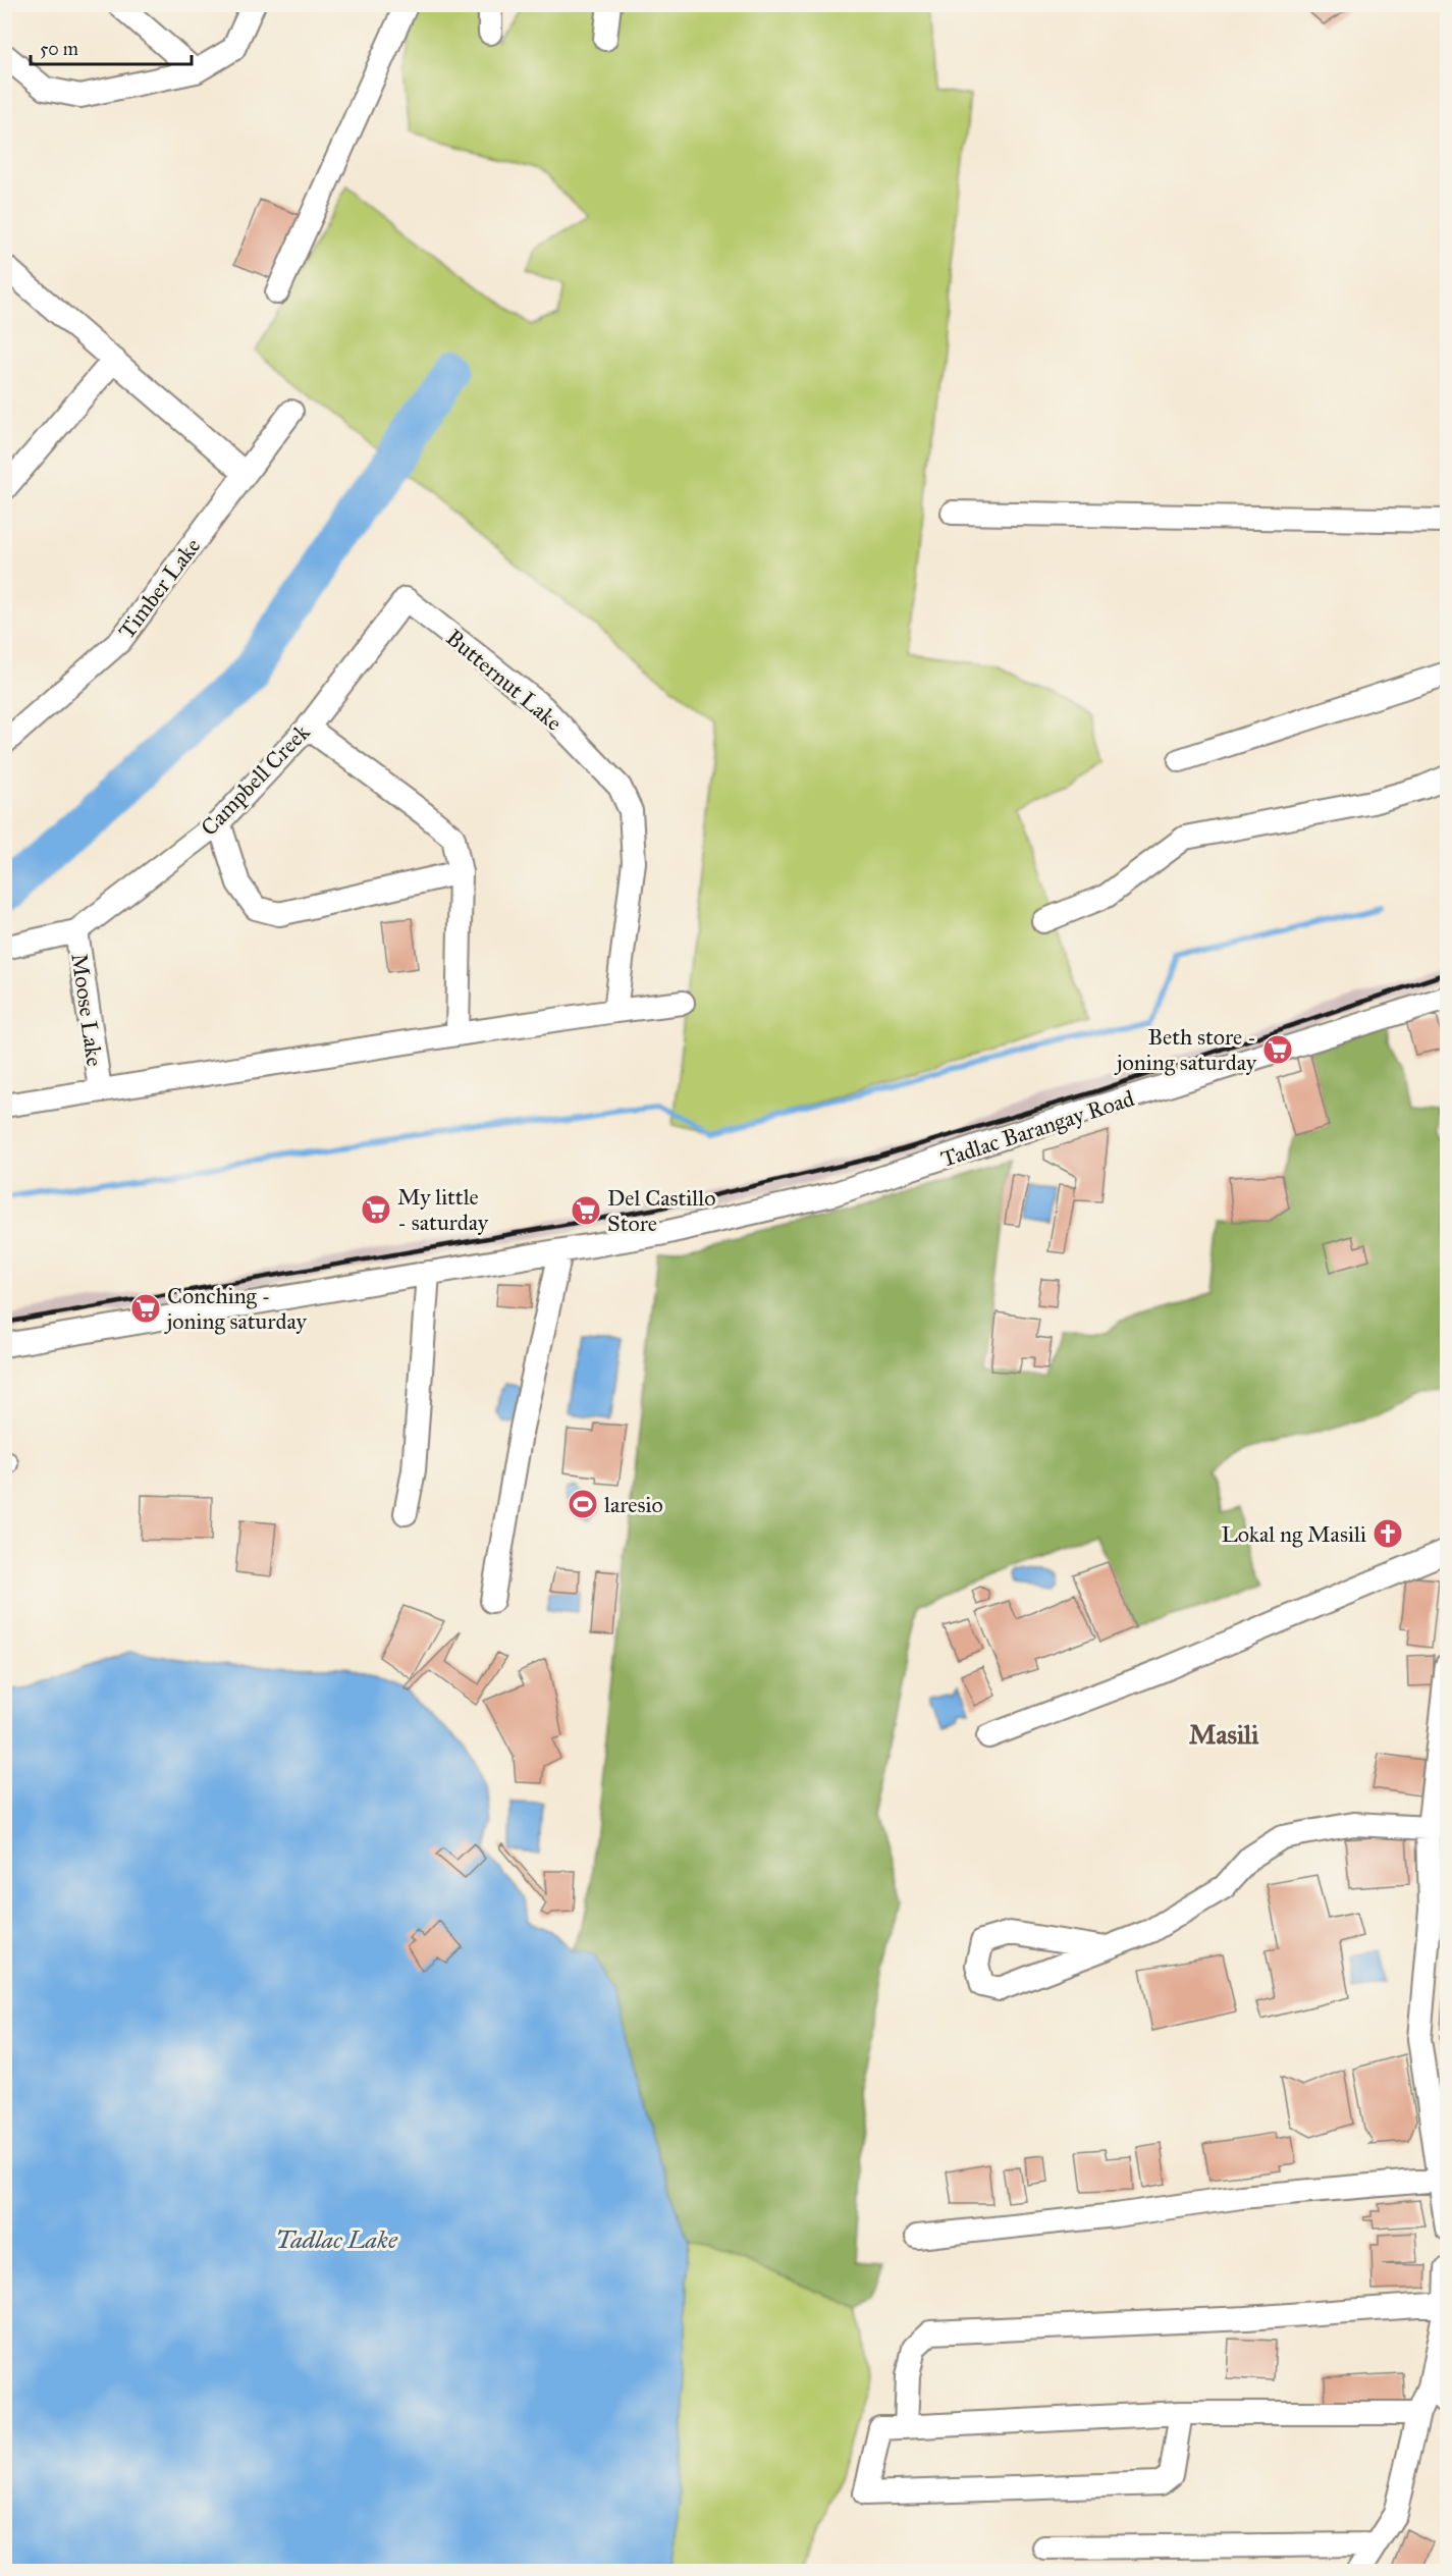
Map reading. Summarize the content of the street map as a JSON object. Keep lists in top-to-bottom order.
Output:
{
  "streets": {
    "street": [
      "Timber Lake",
      "Butternut Lake",
      "Campbell Creek",
      "Moose Lake",
      "Tadlac Barangay Road"
    ]
  },
  "crossings": [
    ["Butternut Lake", "Campbell Creek"],
    ["Campbell Creek", "Moose Lake"]
  ],
  "districts": ["Masili"],
  "water": ["Tadlac Lake"],
  "places": {
    "supermarket": [
      "Beth store - joning saturday",
      "My little - saturday",
      "Del Castillo Store",
      "Conching - joning saturday"
    ],
    "sports": ["laresio"],
    "church": ["Lokal ng Masili"]
  },
  "scale_bar": "50 m"
}
